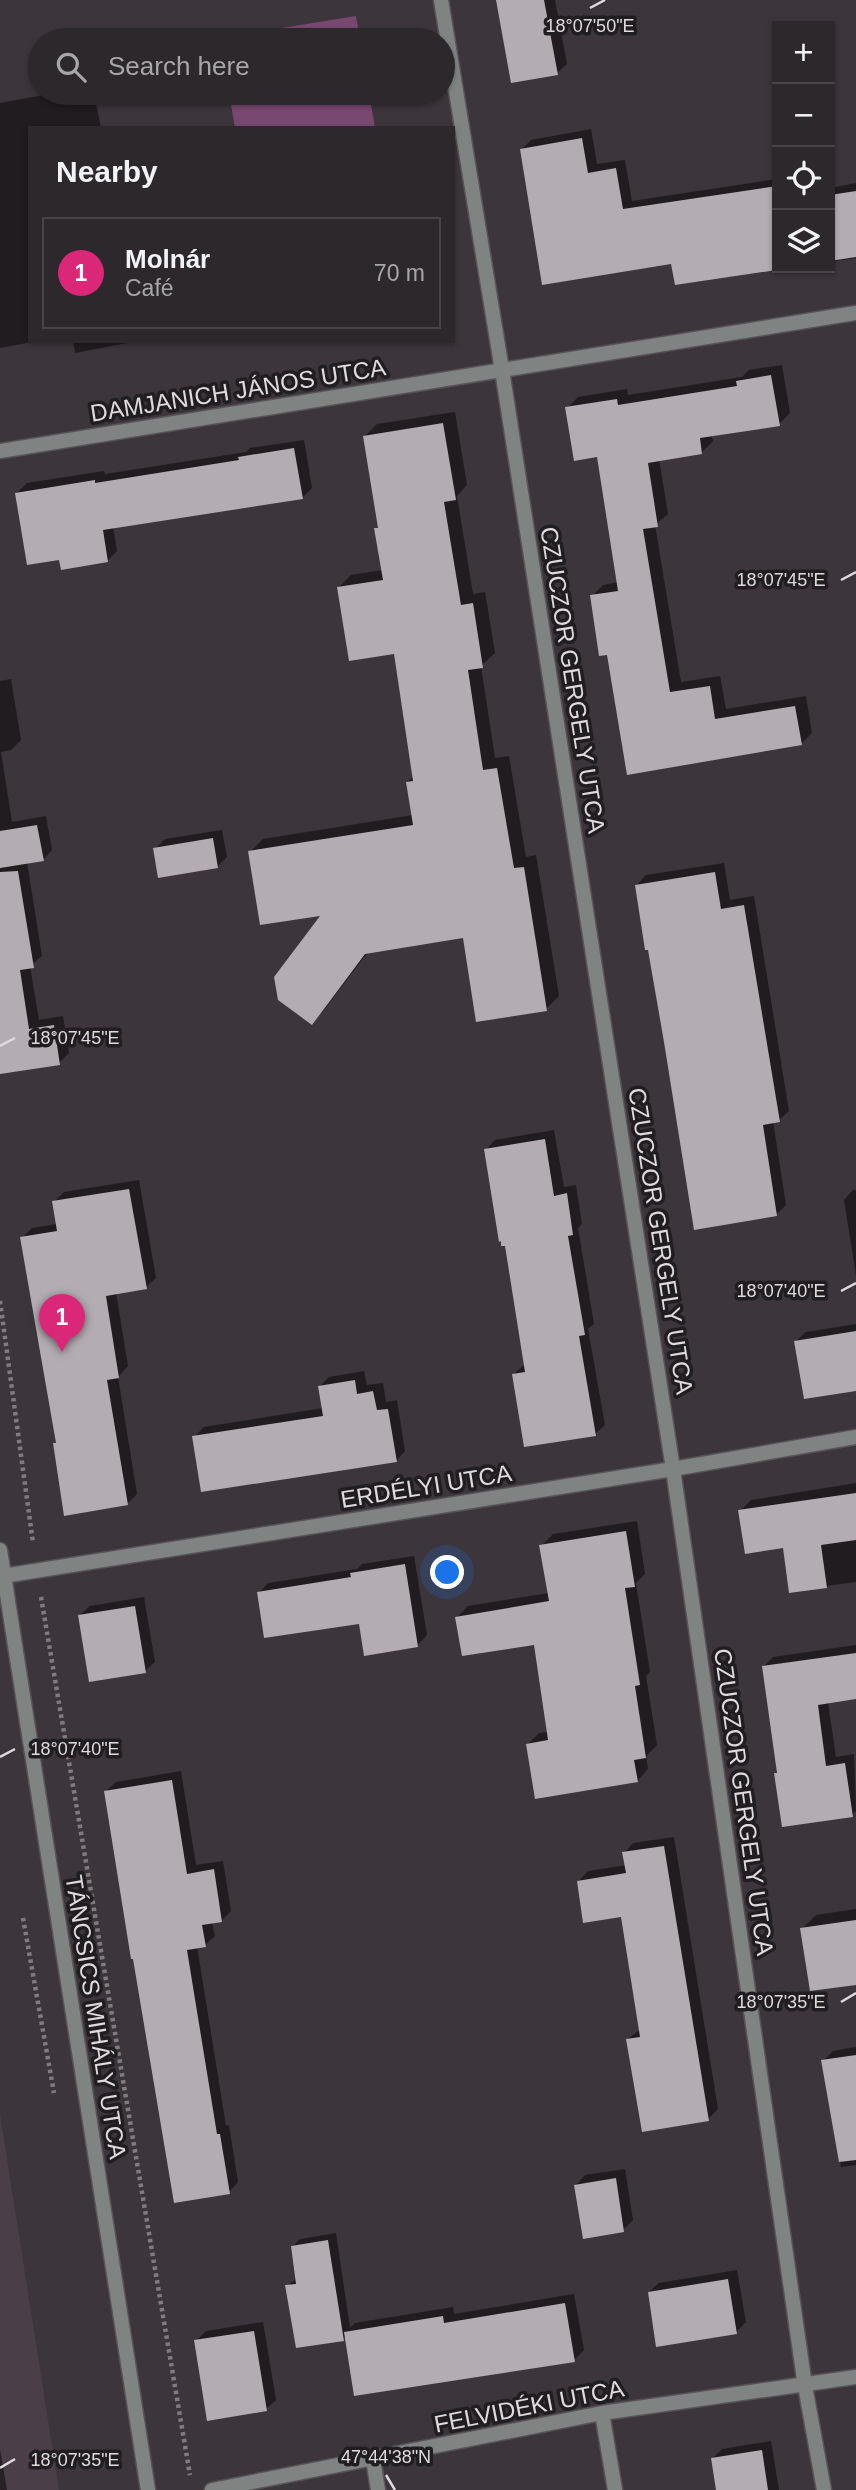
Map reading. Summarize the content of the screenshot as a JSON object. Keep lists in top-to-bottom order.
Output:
{
  "streets": {
    "street": [
      "DAMJANICH JÁNOS UTCA",
      "CZUCZOR GERGELY UTCA",
      "ERDÉLYI UTCA",
      "TÁNCSICS MIHÁLY UTCA",
      "FELVIDÉKI UTCA"
    ]
  },
  "crossings": [
    ["DAMJANICH JÁNOS UTCA", "CZUCZOR GERGELY UTCA"],
    ["CZUCZOR GERGELY UTCA", "ERDÉLYI UTCA"],
    ["CZUCZOR GERGELY UTCA", "FELVIDÉKI UTCA"],
    ["ERDÉLYI UTCA", "TÁNCSICS MIHÁLY UTCA"]
  ],
  "page": {
    "map_buttons": ["+", "−"],
    "search": "Search here",
    "heading": "Nearby",
    "list": [
      {
        "mark": "1",
        "name": "Molnár",
        "note": "Café",
        "value": "70 m"
      }
    ],
    "pins": "1"
  },
  "coordinates": [
    "18°07'50\"E",
    "18°07'45\"E",
    "18°07'40\"E",
    "18°07'35\"E",
    "47°44'38\"N"
  ]
}
